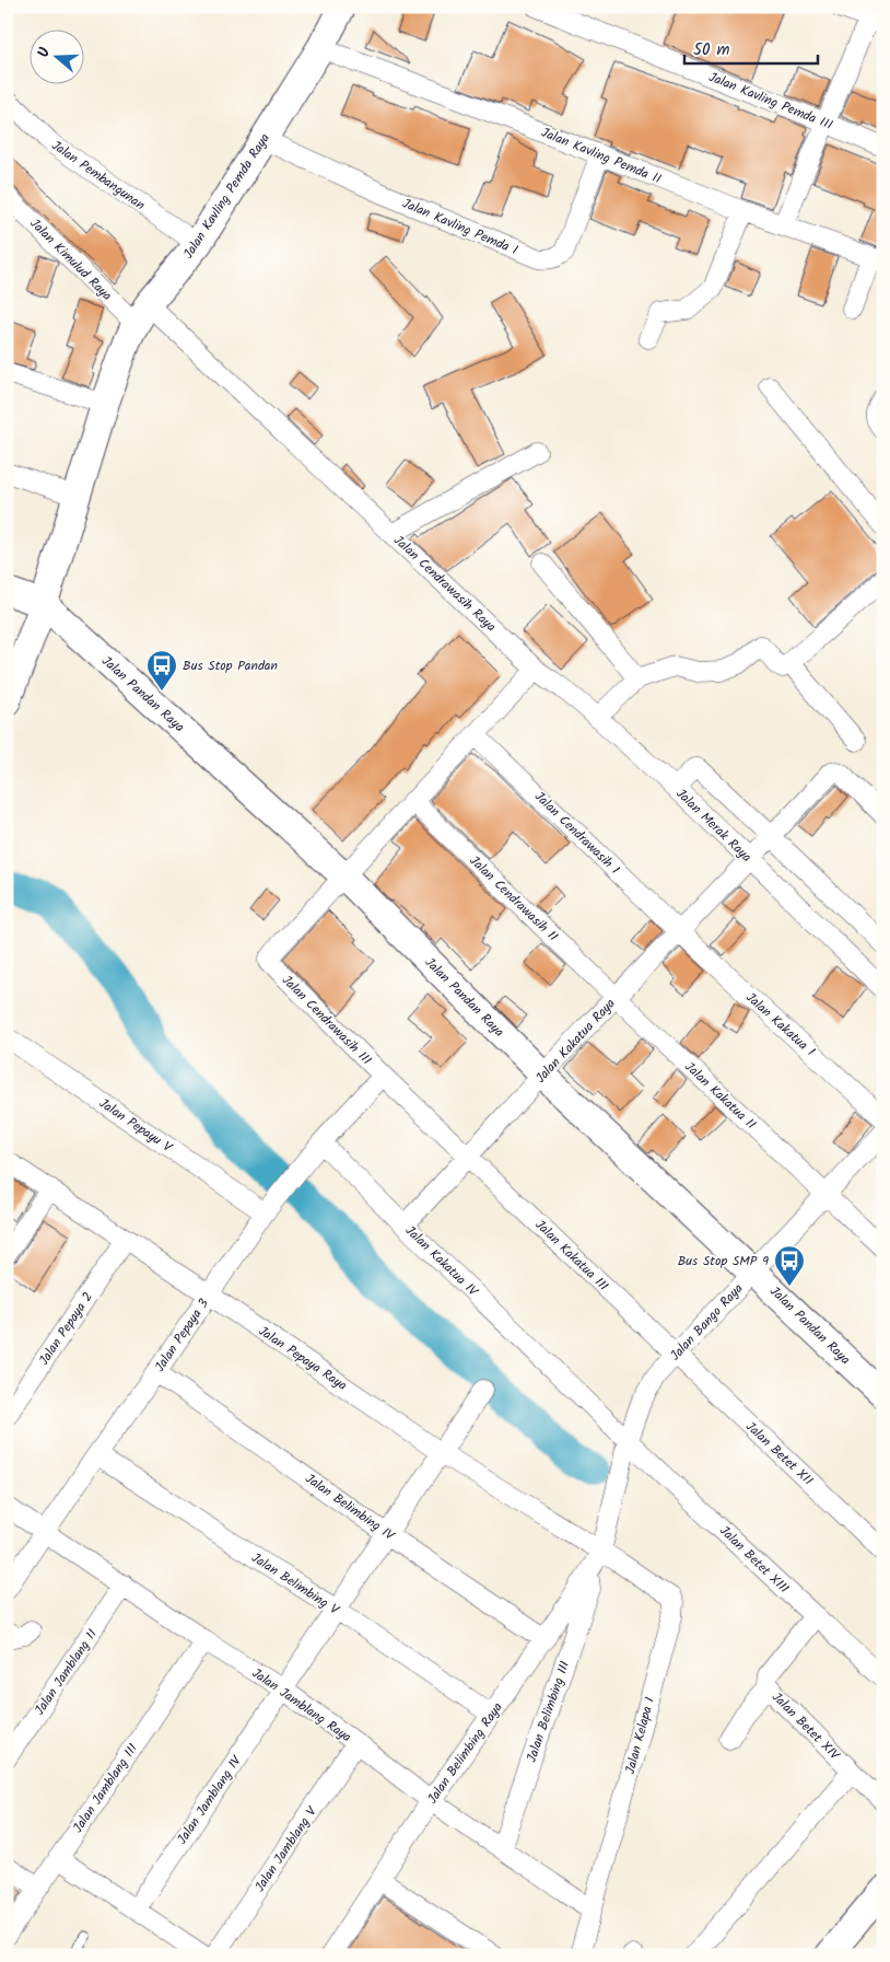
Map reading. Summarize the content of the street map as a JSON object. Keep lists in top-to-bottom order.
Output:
{
  "streets": {
    "street": [
      "Jalan Kavling Pemda III",
      "Jalan Kavling Pemda II",
      "Jalan Pembangunan",
      "Jalan Kavling Pemda Raya",
      "Jalan Kavling Pemda I",
      "Jalan Kimulud Raya",
      "Jalan Cendrawasih Raya",
      "Jalan Pandan Raya",
      "Jalan Merak Raya",
      "Jalan Cendrawasih I",
      "Jalan Cendrawasih II",
      "Jalan Cendrawasih III",
      "Jalan Kakatua I",
      "Jalan Kakatua Raya",
      "Jalan Kakatua II",
      "Jalan Pepayu V",
      "Jalan Kakatua III",
      "Jalan Kakatua IV",
      "Jalan Bango Raya",
      "Jalan Pepaya 2",
      "Jalan Pepaya 3",
      "Jalan Pepaya Raya",
      "Jalan Betet XII",
      "Jalan Belimbing IV",
      "Jalan Betet XIII",
      "Jalan Belimbing V",
      "Jalan Jamblang II",
      "Jalan Jamblang Raya",
      "Jalan Belimbing III",
      "Jalan Betet XIV",
      "Jalan Kelapa I",
      "Jalan Belimbing Raya",
      "Jalan Jamblang III",
      "Jalan Jamblang IV",
      "Jalan Jamblang V"
    ]
  },
  "crossings": [
    ["Jalan Kavling Pemda II", "Jalan Kavling Pemda Raya"],
    ["Jalan Kavling Pemda II", "Jalan Kavling Pemda I"],
    ["Jalan Pembangunan", "Jalan Kavling Pemda Raya"],
    ["Jalan Kavling Pemda Raya", "Jalan Kavling Pemda I"],
    ["Jalan Kavling Pemda Raya", "Jalan Kimulud Raya"],
    ["Jalan Kavling Pemda Raya", "Jalan Cendrawasih Raya"],
    ["Jalan Kavling Pemda Raya", "Jalan Pandan Raya"],
    ["Jalan Kimulud Raya", "Jalan Cendrawasih Raya"],
    ["Jalan Cendrawasih Raya", "Jalan Merak Raya"],
    ["Jalan Pandan Raya", "Jalan Cendrawasih III"],
    ["Jalan Pandan Raya", "Jalan Kakatua Raya"],
    ["Jalan Pandan Raya", "Jalan Bango Raya"],
    ["Jalan Merak Raya", "Jalan Kakatua Raya"],
    ["Jalan Cendrawasih I", "Jalan Kakatua I"],
    ["Jalan Cendrawasih I", "Jalan Kakatua Raya"],
    ["Jalan Cendrawasih II", "Jalan Kakatua Raya"],
    ["Jalan Cendrawasih II", "Jalan Kakatua II"],
    ["Jalan Cendrawasih III", "Jalan Kakatua Raya"],
    ["Jalan Cendrawasih III", "Jalan Kakatua III"],
    ["Jalan Kakatua I", "Jalan Kakatua Raya"],
    ["Jalan Kakatua Raya", "Jalan Kakatua II"],
    ["Jalan Kakatua Raya", "Jalan Kakatua III"],
    ["Jalan Kakatua Raya", "Jalan Kakatua IV"],
    ["Jalan Kakatua II", "Jalan Bango Raya"],
    ["Jalan Pepayu V", "Jalan Pepaya 3"],
    ["Jalan Kakatua III", "Jalan Bango Raya"],
    ["Jalan Kakatua III", "Jalan Betet XII"],
    ["Jalan Kakatua IV", "Jalan Bango Raya"],
    ["Jalan Kakatua IV", "Jalan Pepaya 3"],
    ["Jalan Kakatua IV", "Jalan Betet XIII"],
    ["Jalan Bango Raya", "Jalan Pepaya Raya"],
    ["Jalan Bango Raya", "Jalan Betet XII"],
    ["Jalan Bango Raya", "Jalan Betet XIII"],
    ["Jalan Bango Raya", "Jalan Kelapa I"],
    ["Jalan Bango Raya", "Jalan Belimbing Raya"],
    ["Jalan Pepaya 2", "Jalan Pepaya Raya"],
    ["Jalan Pepaya 3", "Jalan Pepaya Raya"],
    ["Jalan Pepaya 3", "Jalan Belimbing IV"],
    ["Jalan Pepaya 3", "Jalan Belimbing V"],
    ["Jalan Pepaya 3", "Jalan Jamblang Raya"],
    ["Jalan Pepaya Raya", "Jalan Kelapa I"],
    ["Jalan Pepaya Raya", "Jalan Belimbing Raya"],
    ["Jalan Pepaya Raya", "Jalan Jamblang IV"],
    ["Jalan Belimbing IV", "Jalan Belimbing Raya"],
    ["Jalan Belimbing IV", "Jalan Jamblang IV"],
    ["Jalan Betet XIII", "Jalan Betet XIV"],
    ["Jalan Belimbing V", "Jalan Belimbing Raya"],
    ["Jalan Belimbing V", "Jalan Jamblang IV"],
    ["Jalan Jamblang II", "Jalan Jamblang Raya"],
    ["Jalan Jamblang Raya", "Jalan Belimbing III"],
    ["Jalan Jamblang Raya", "Jalan Kelapa I"],
    ["Jalan Jamblang Raya", "Jalan Belimbing Raya"],
    ["Jalan Jamblang Raya", "Jalan Jamblang III"],
    ["Jalan Jamblang Raya", "Jalan Jamblang IV"],
    ["Jalan Jamblang Raya", "Jalan Jamblang V"],
    ["Jalan Belimbing III", "Jalan Belimbing Raya"],
    ["Jalan Kelapa I", "Jalan Belimbing Raya"]
  ],
  "places": {
    "bus stop": ["Bus Stop Pandan", "Bus Stop SMP 9"]
  },
  "scale_bar": "50 m",
  "north": "left"
}
